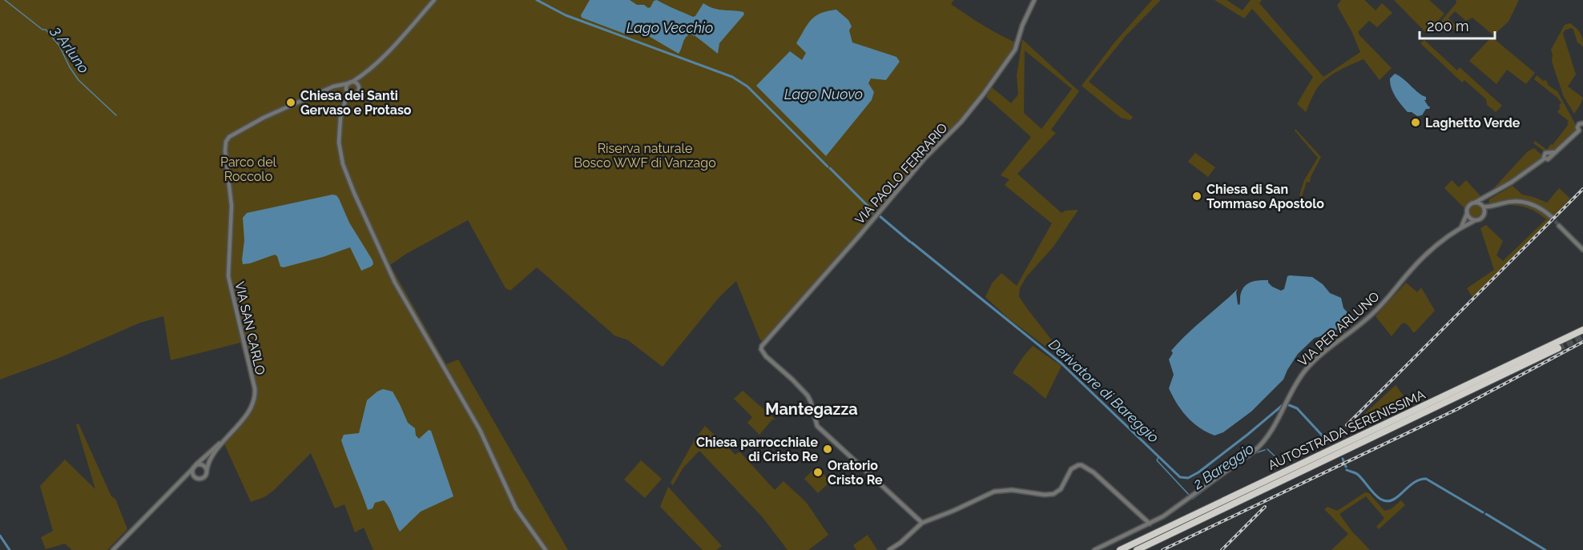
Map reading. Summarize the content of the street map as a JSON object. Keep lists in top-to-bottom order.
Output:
{
  "streets": {
    "highway": ["AUTOSTRADA SERENISSIMA"],
    "street": ["VIA PAOLO FERRARIO", "VIA SAN CARLO", "VIA PER ARLUNO"]
  },
  "districts": ["Mantegazza"],
  "water": [
    "Lago Vecchio",
    "3 Arluno",
    "Lago Nuovo",
    "Derivatore di Bareggio",
    "2 Bareggio"
  ],
  "parks": ["Riserva naturale Bosco WWF di Vanzago", "Parco del Roccolo"],
  "places": [
    "Chiesa dei Santi Gervaso e Protaso",
    "Laghetto Verde",
    "Chiesa di San Tommaso Apostolo",
    "Chiesa parrocchiale di Cristo Re",
    "Oratorio Cristo Re"
  ],
  "scale_bar": "200 m"
}
